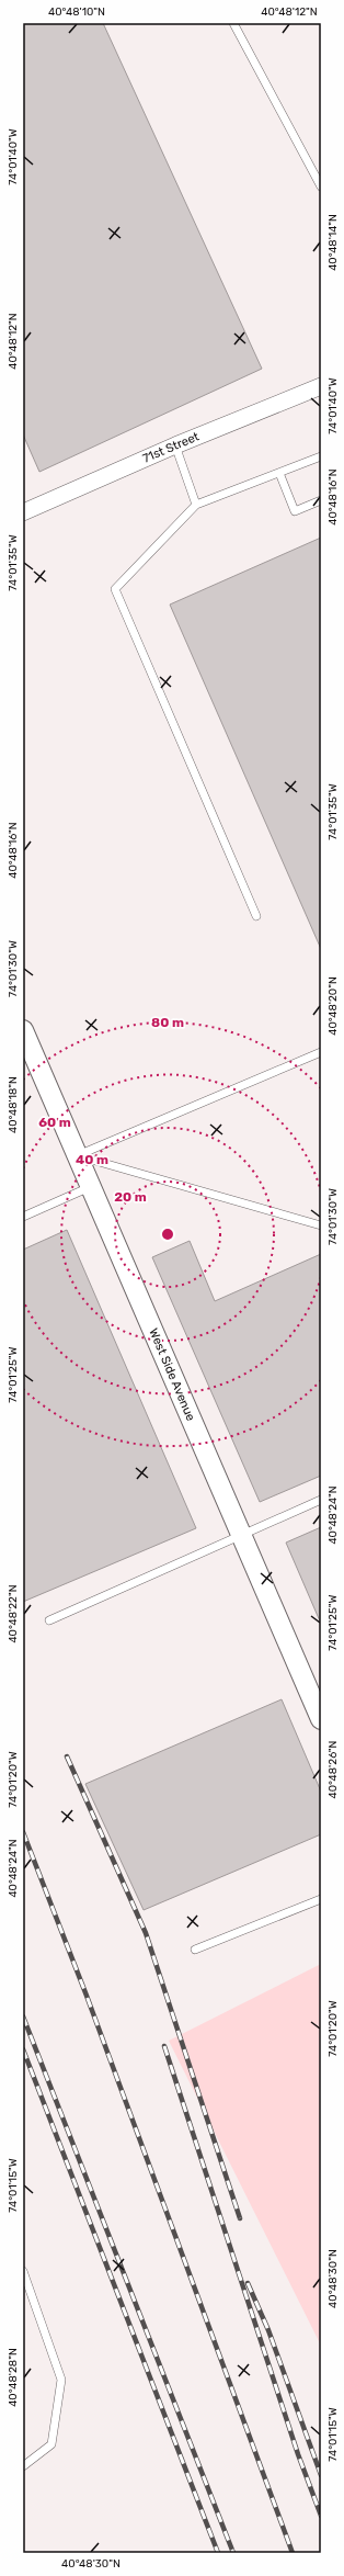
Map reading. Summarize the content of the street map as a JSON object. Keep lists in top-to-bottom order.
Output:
{
  "streets": {
    "street": ["71st Street", "West Side Avenue"]
  },
  "coordinates": [
    "40°48'10\"N",
    "40°48'12\"N",
    "74°01'40\"W",
    "40°48'14\"N",
    "40°48'16\"N",
    "74°01'35\"W",
    "74°01'30\"W",
    "40°48'20\"N",
    "40°48'18\"N",
    "74°01'25\"W",
    "40°48'24\"N",
    "40°48'22\"N",
    "40°48'26\"N",
    "74°01'20\"W",
    "74°01'15\"W",
    "40°48'30\"N",
    "40°48'28\"N"
  ],
  "rings": [
    "80 m",
    "60 m",
    "40 m",
    "20 m"
  ]
}
